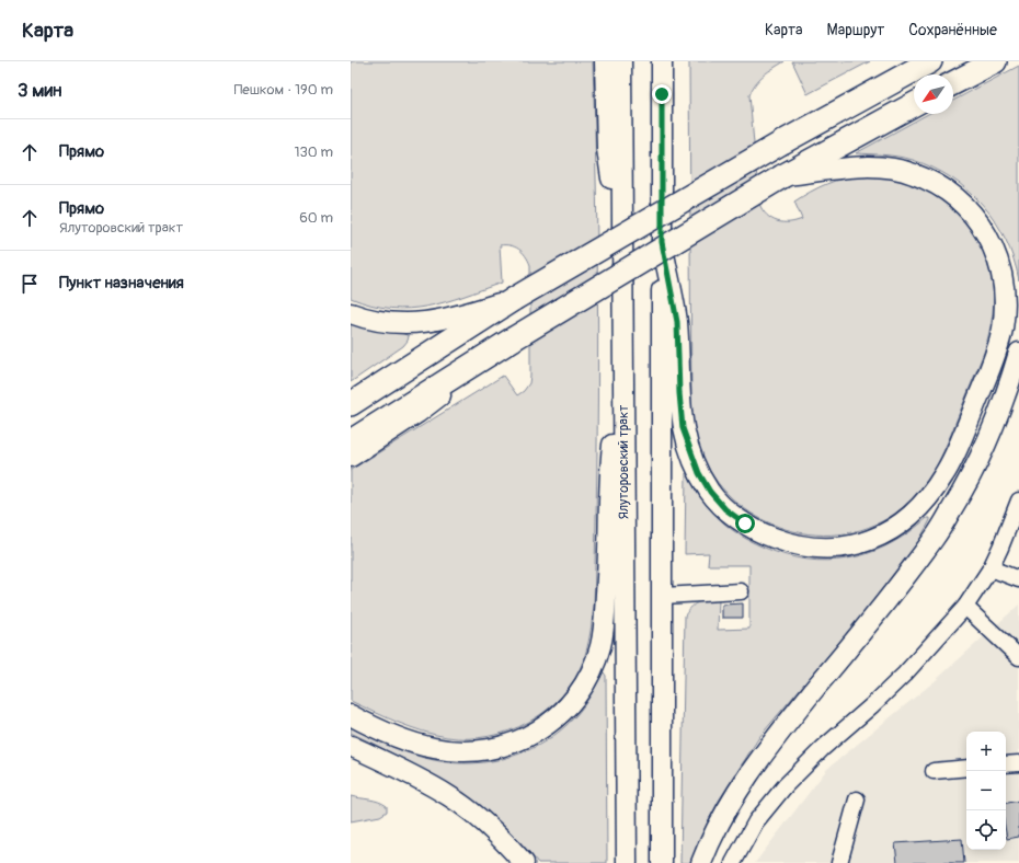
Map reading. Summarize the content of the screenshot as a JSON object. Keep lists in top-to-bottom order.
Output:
{
  "streets": {
    "main road": ["Ялуторовский тракт"]
  },
  "north": "bottom left",
  "page": {
    "header": "Карта",
    "nav": ["Карта", "Маршрут", "Сохранённые"],
    "heading": ["3 мин", "Пешком · 190 m"],
    "list": [
      ["Прямо", "130 m"],
      ["Прямо", "Ялуторовский тракт", "60 m"],
      "Пункт назначения"
    ],
    "map_buttons": ["+", "−"]
  }
}
